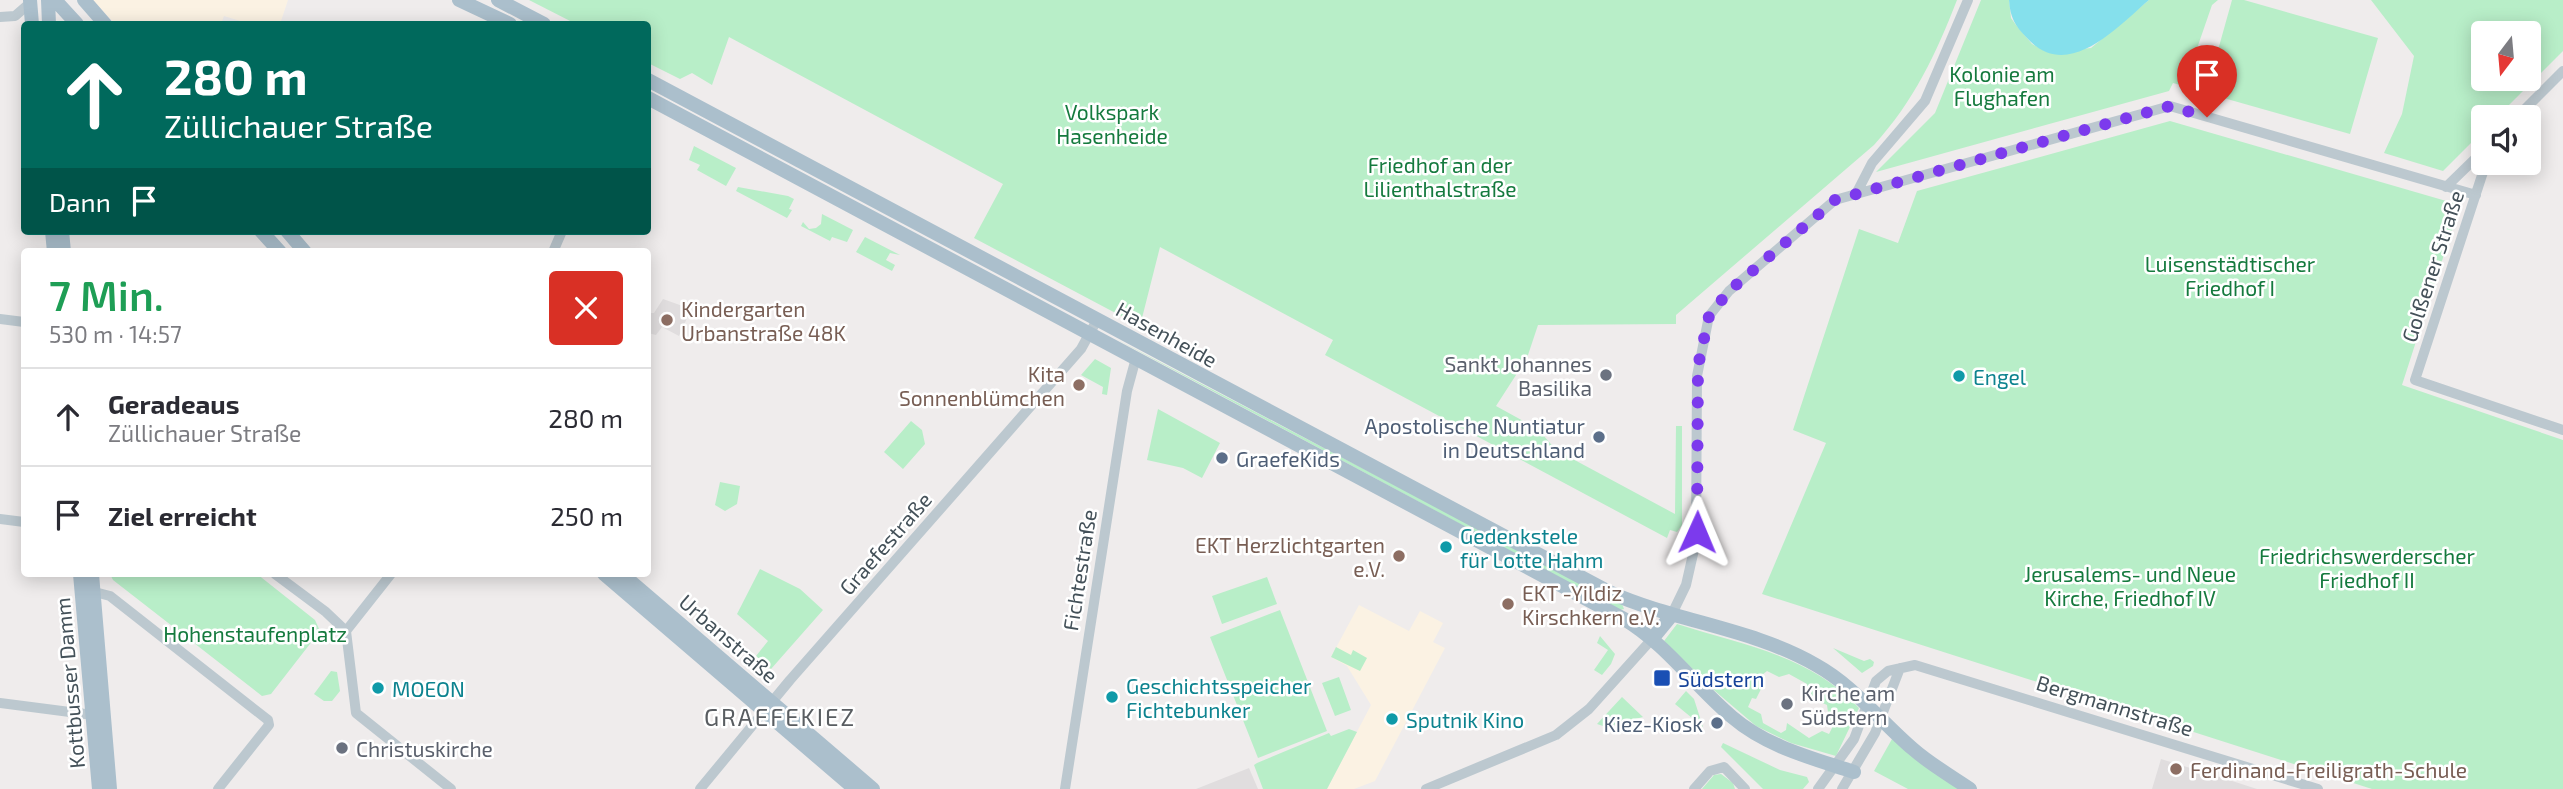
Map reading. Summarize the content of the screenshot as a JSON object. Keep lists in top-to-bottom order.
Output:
{
  "streets": {
    "main road": ["Hasenheide", "Urbanstraße", "Kottbusser Damm"],
    "street": [
      "Golßener Straße",
      "Graefestraße",
      "Fichtestraße",
      "Bergmannstraße"
    ]
  },
  "crossings": [
    ["Hasenheide", "Graefestraße"],
    ["Hasenheide", "Fichtestraße"],
    ["Graefestraße", "Urbanstraße"]
  ],
  "districts": ["GRAEFEKIEZ"],
  "parks": [
    "Kolonie am Flughafen",
    "Volkspark Hasenheide",
    "Friedhof an der Lilienthalstraße",
    "Luisenstädtischer Friedhof I",
    "Friedrichswerderscher Friedhof II",
    "Jerusalems- und Neue Kirche, Friedhof IV",
    "Hohenstaufenplatz"
  ],
  "places": {
    "other": [
      "Kindergarten Urbanstraße 48K",
      "Sankt Johannes Basilika",
      "Engel",
      "Kita Sonnenblümchen",
      "Apostolische Nuntiatur in Deutschland",
      "GraefeKids",
      "Gedenkstele für Lotte Hahm",
      "EKT Herzlichtgarten e.V.",
      "EKT -Yildiz Kirschkern e.V.",
      "MOEON",
      "Geschichtsspeicher Fichtebunker",
      "Kirche am Südstern",
      "Sputnik Kino",
      "Kiez-Kiosk",
      "Christuskirche",
      "Ferdinand-Freiligrath-Schule"
    ],
    "transit": ["Südstern"]
  },
  "north": "bottom",
  "page": {
    "turn": ["280 m", "Züllichauer Straße"],
    "then": "Dann",
    "heading": ["7 Min.", "530 m · 14:57"],
    "list": [
      {
        "name": "Geradeaus",
        "note": "Züllichauer Straße",
        "value": "280 m"
      },
      {
        "name": "Ziel erreicht",
        "value": "250 m"
      }
    ]
  }
}
